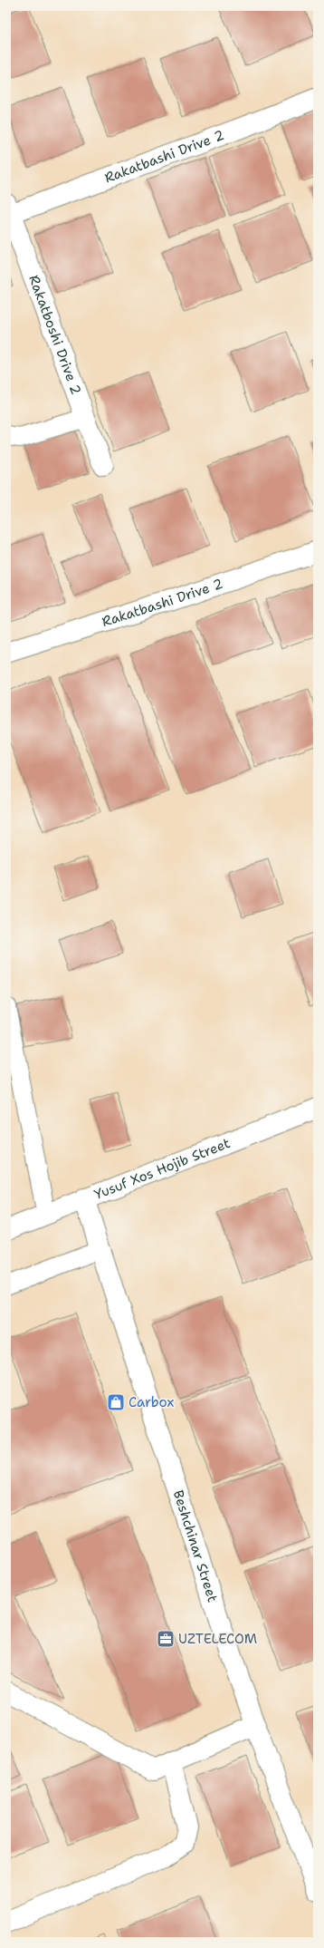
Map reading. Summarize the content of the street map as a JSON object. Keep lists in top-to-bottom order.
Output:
{
  "streets": {
    "street": [
      "Rakatbashi Drive 2",
      "Rakatboshi Drive 2",
      "Yusuf Xos Hojib Street",
      "Beshchinar Street"
    ]
  },
  "crossings": [
    ["Rakatbashi Drive 2", "Rakatboshi Drive 2"],
    ["Yusuf Xos Hojib Street", "Beshchinar Street"]
  ],
  "places": {
    "shop": ["Carbox"],
    "office": ["UZTELECOM"]
  }
}
